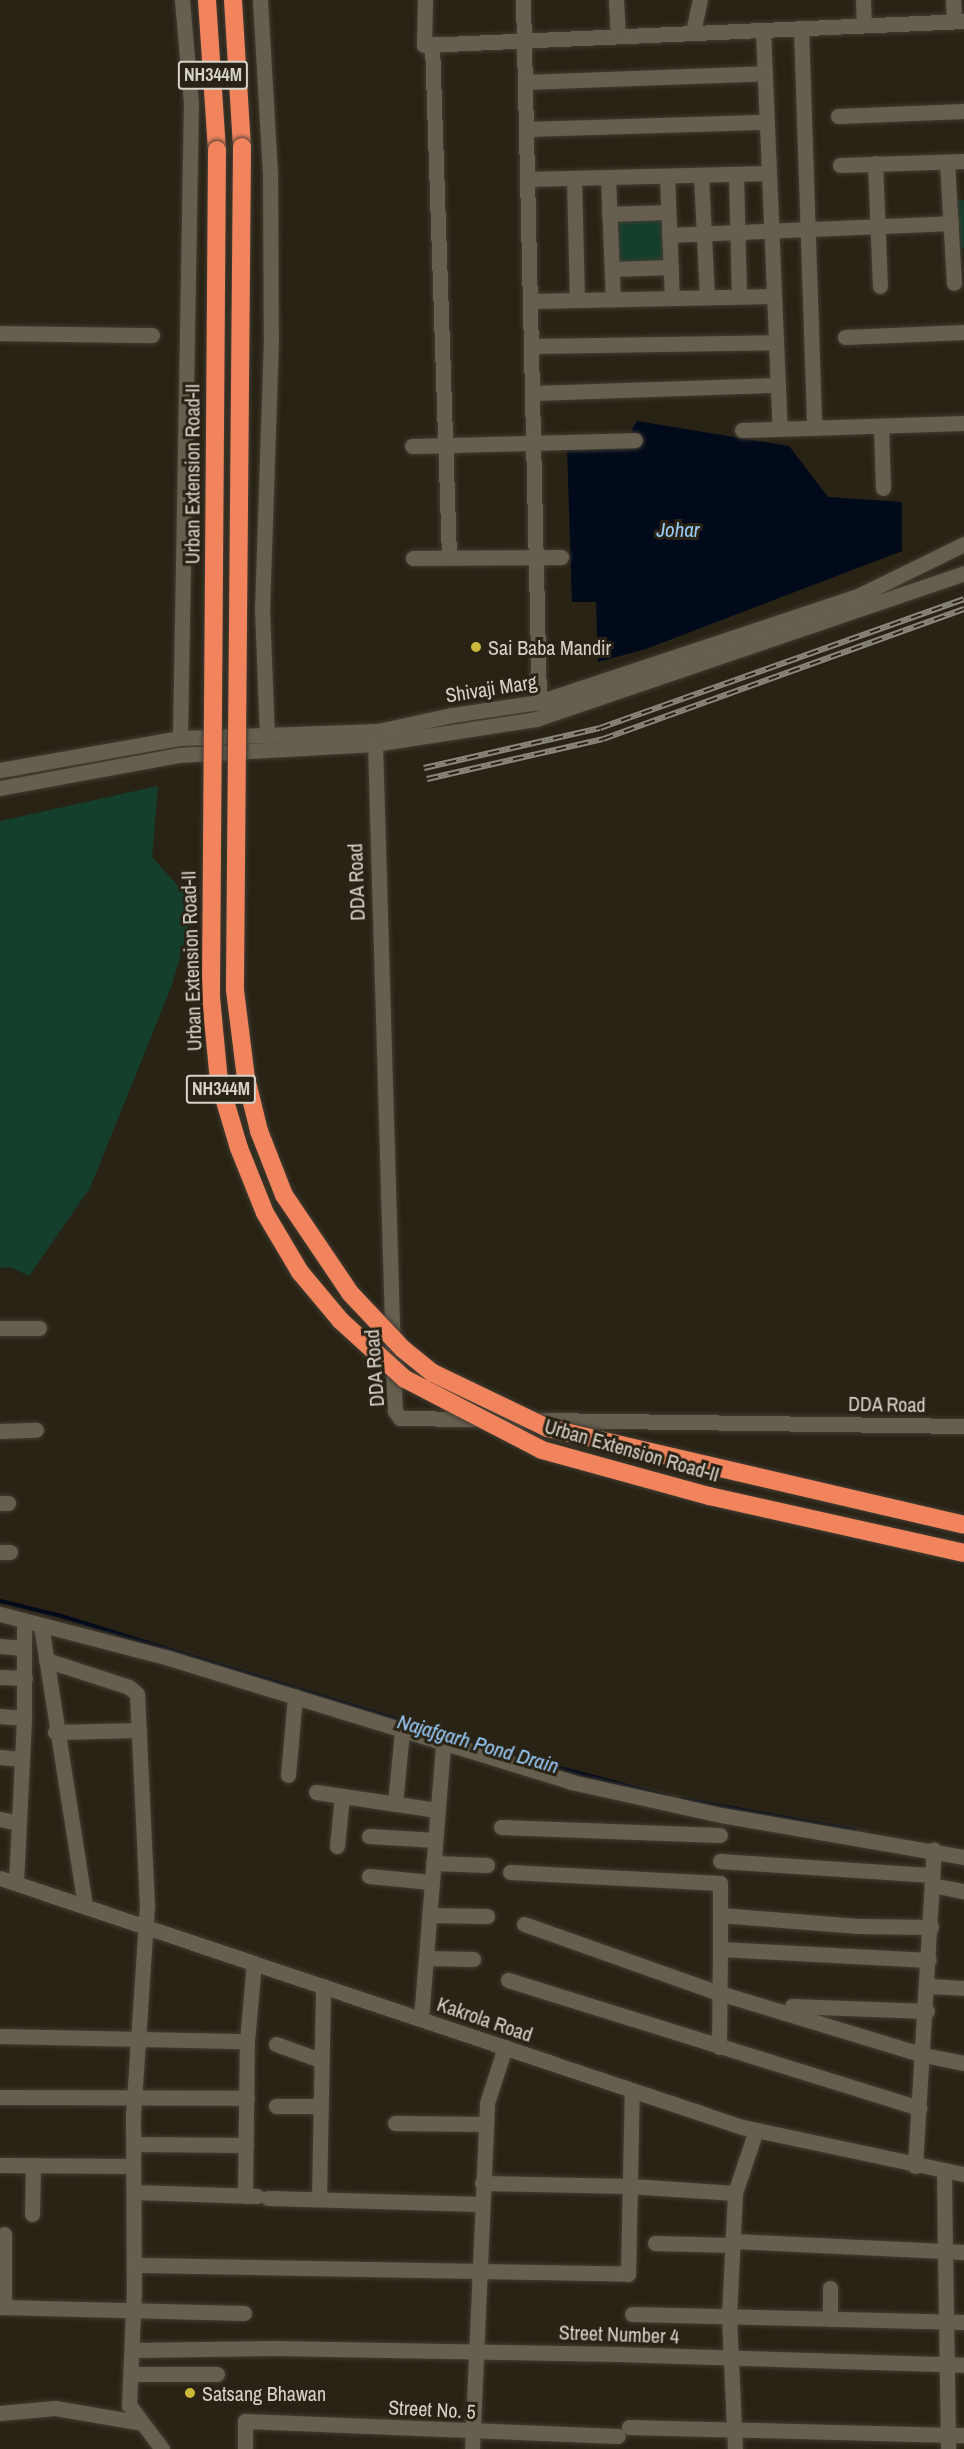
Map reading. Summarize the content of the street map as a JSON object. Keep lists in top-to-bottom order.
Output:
{
  "streets": {
    "highway": ["NH344M", "Urban Extension Road-II"],
    "street": [
      "Shivaji Marg",
      "DDA Road",
      "Kakrola Road",
      "Street Number 4",
      "Street No. 5"
    ]
  },
  "crossings": [
    ["Shivaji Marg", "DDA Road"]
  ],
  "water": ["Johar", "Najafgarh Pond Drain"],
  "places": ["Sai Baba Mandir", "Satsang Bhawan"]
}
